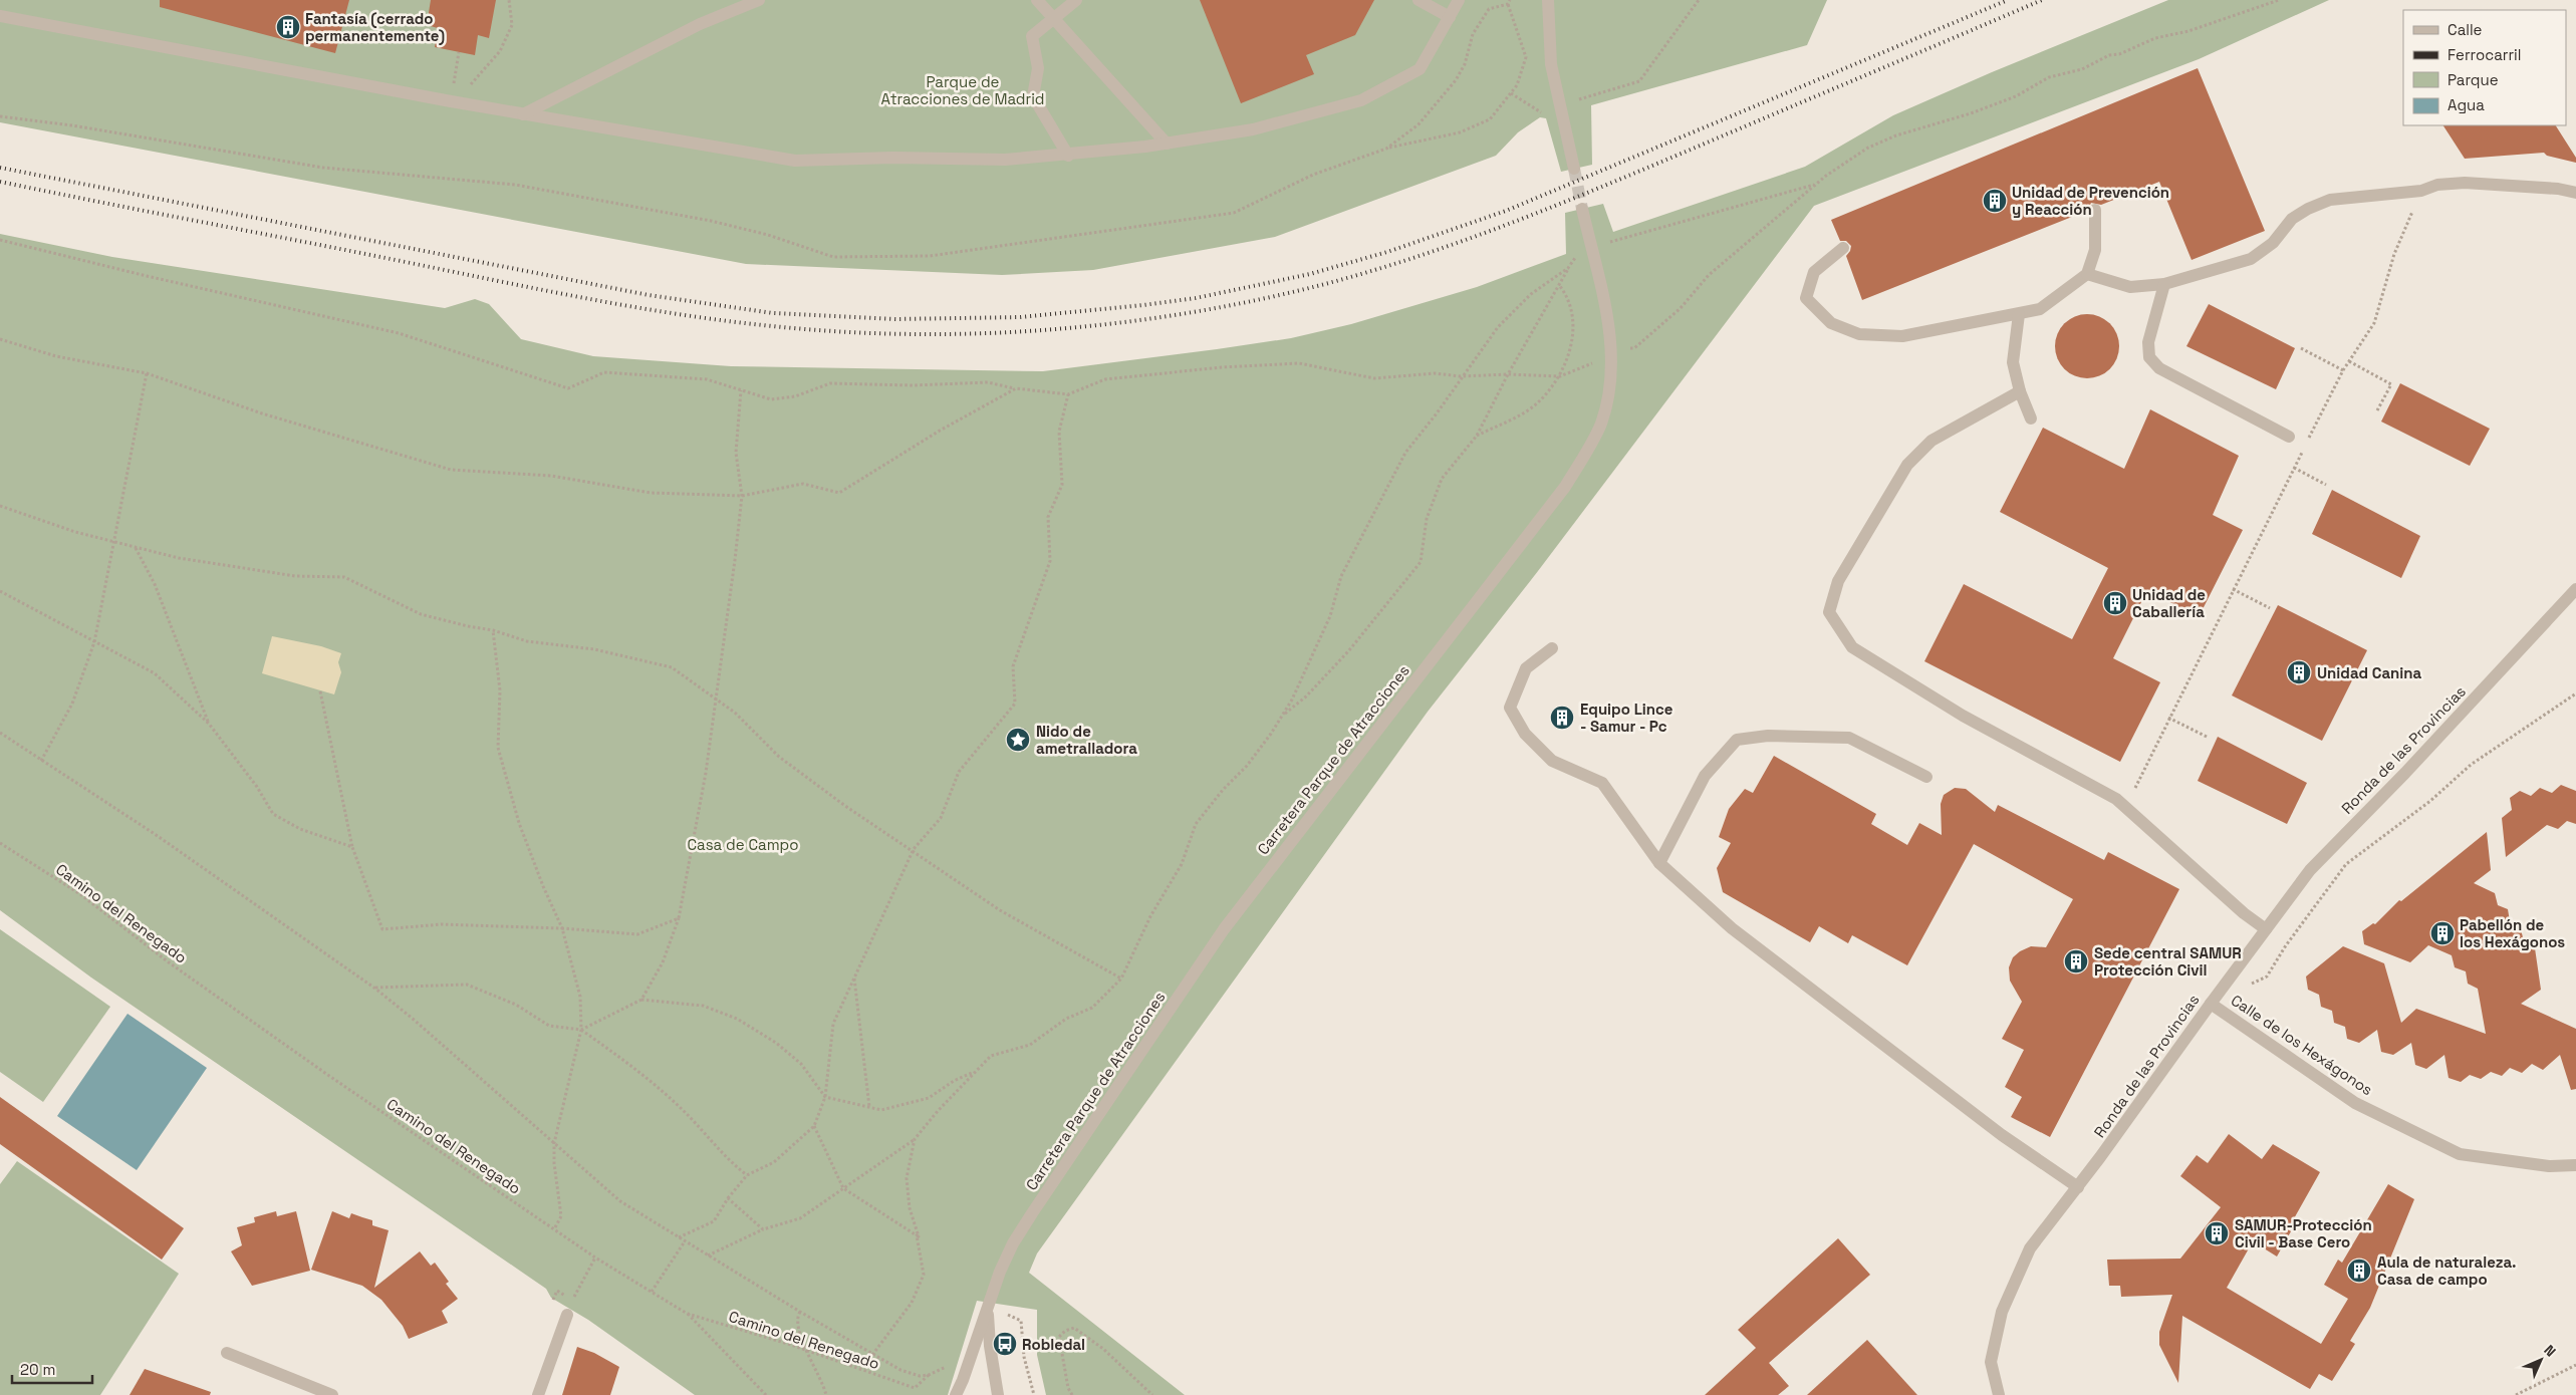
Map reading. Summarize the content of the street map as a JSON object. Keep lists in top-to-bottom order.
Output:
{
  "streets": {
    "street": ["Ronda de las Provincias", "Carretera Parque de Atracciones", "Calle de los Hexágonos"],
    "path": ["Camino del Renegado"]
  },
  "crossings": [
    ["Ronda de las Provincias", "Calle de los Hexágonos"]
  ],
  "parks": ["Parque de Atracciones de Madrid", "Casa de Campo"],
  "places": {
    "building": [
      "Fantasía (cerrado permanentemente)",
      "Unidad de Prevención y Reacción",
      "Unidad de Caballería",
      "Unidad Canina",
      "Equipo Lince - Samur - Pc",
      "Pabellón de los Hexágonos",
      "Sede central SAMUR Protección Civil",
      "SAMUR-Protección Civil - Base Cero",
      "Aula de naturaleza. Casa de campo"
    ],
    "place": ["Nido de ametralladora"],
    "bus stop": ["Robledal"]
  },
  "legend": [
    "Calle",
    "Ferrocarril",
    "Parque",
    "Agua"
  ],
  "scale_bar": "20 m",
  "north": "top right"
}
